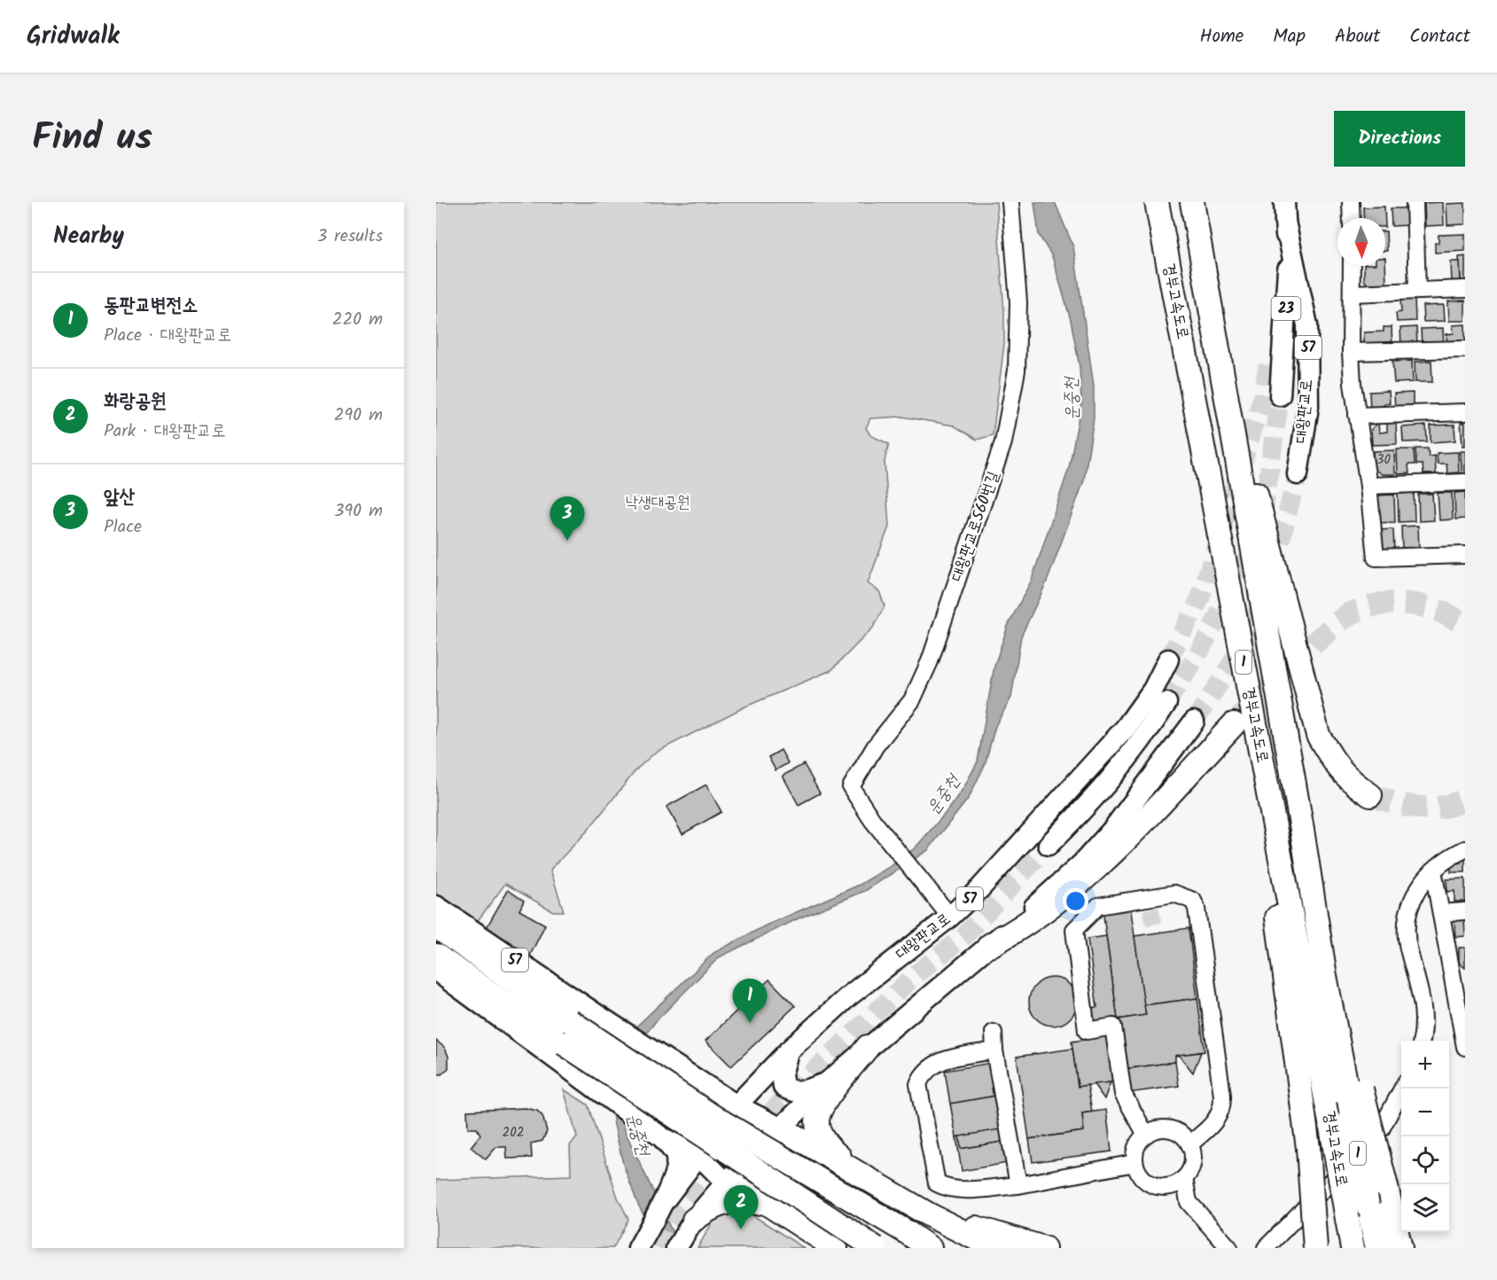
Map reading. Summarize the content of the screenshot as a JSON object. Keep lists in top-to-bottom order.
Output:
{
  "streets": {
    "highway": ["경부고속도로", "1"],
    "main road": ["23", "57", "대왕판교로"],
    "street": ["대왕판교로560번길"]
  },
  "crossings": [
    ["57", "대왕판교로"],
    ["대왕판교로", "대왕판교로560번길"]
  ],
  "water": ["운중천"],
  "parks": ["낙생대공원"],
  "house_numbers": ["30", "202"],
  "north": "bottom",
  "page": {
    "header": "Gridwalk",
    "nav": [
      "Home",
      "Map",
      "About",
      "Contact"
    ],
    "title": "Find us",
    "buttons": "Directions",
    "heading": ["Nearby", "3 results"],
    "list": [
      {
        "mark": "1",
        "name": "동판교변전소",
        "note": "Place · 대왕판교로",
        "value": "220 m"
      },
      {
        "mark": "2",
        "name": "화랑공원",
        "note": "Park · 대왕판교로",
        "value": "290 m"
      },
      {
        "mark": "3",
        "name": "앞산",
        "note": "Place",
        "value": "390 m"
      }
    ],
    "pins": ["3", "1", "2"],
    "map_buttons": ["+", "−"]
  }
}
